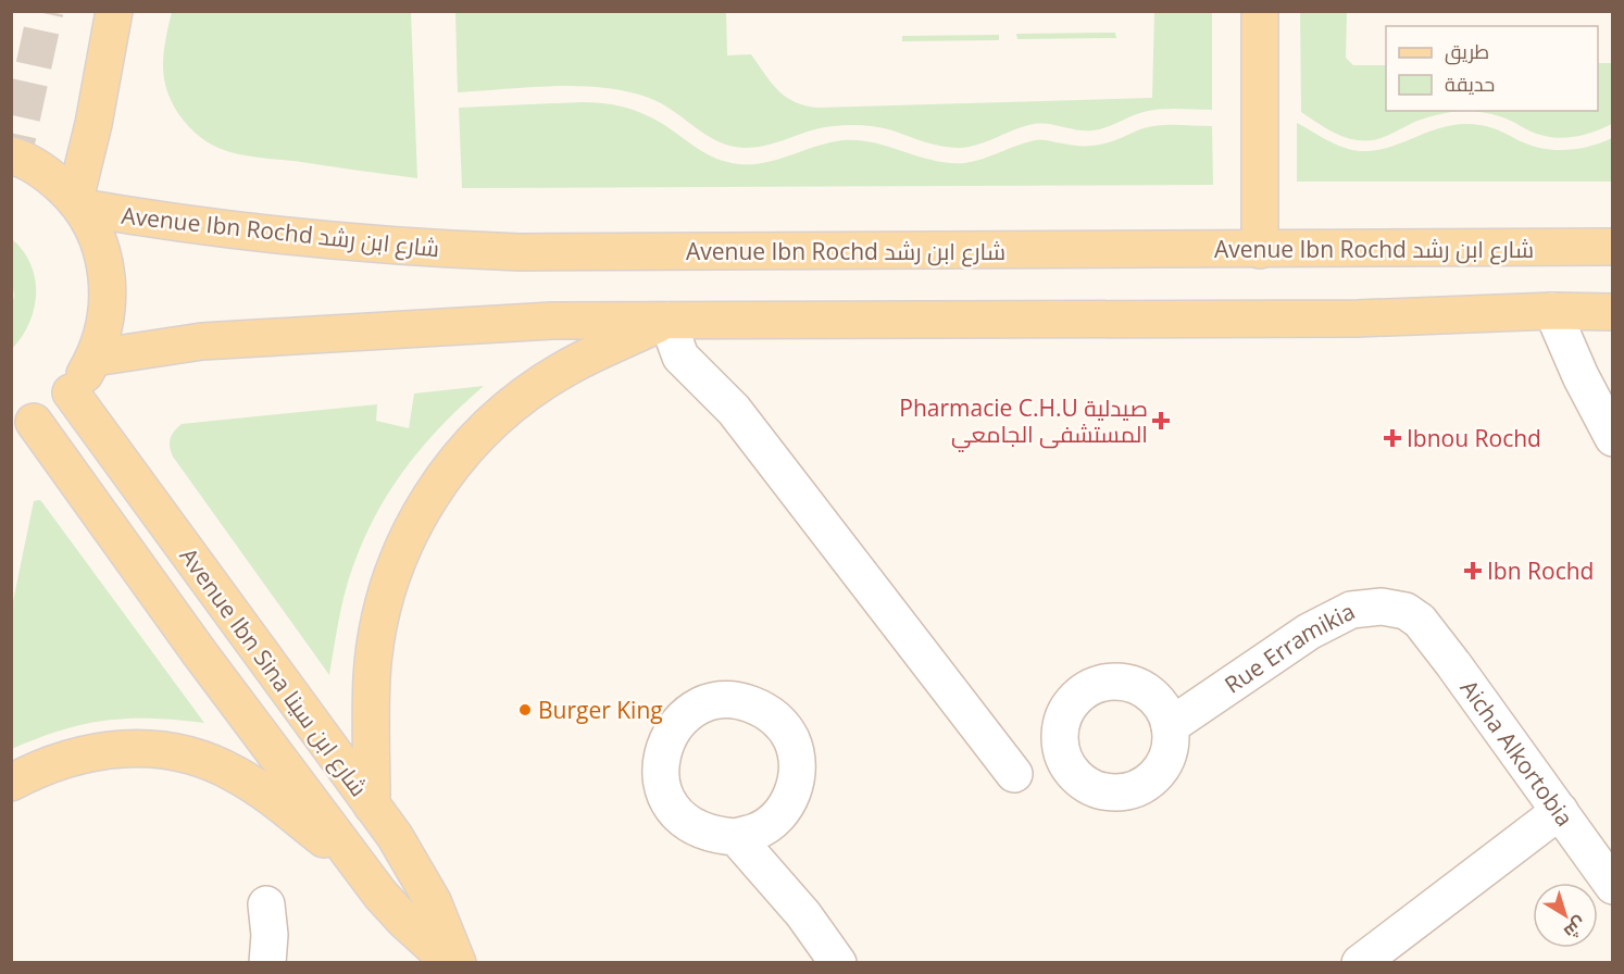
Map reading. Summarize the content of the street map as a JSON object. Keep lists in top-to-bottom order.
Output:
{
  "streets": {
    "main road": ["Avenue Ibn Rochd شارع ابن رشد", "Avenue Ibn Sina شارع ابن سينا"],
    "street": ["Rue Erramikia", "Aicha Alkortobia"]
  },
  "crossings": [
    ["Rue Erramikia", "Aicha Alkortobia"]
  ],
  "places": {
    "health": ["Pharmacie C.H.U صيدلية المستشفى الجامعي", "Ibnou Rochd", "Ibn Rochd"],
    "other": ["Burger King"]
  },
  "legend": ["طريق", "حديقة"],
  "north": "bottom right"
}
